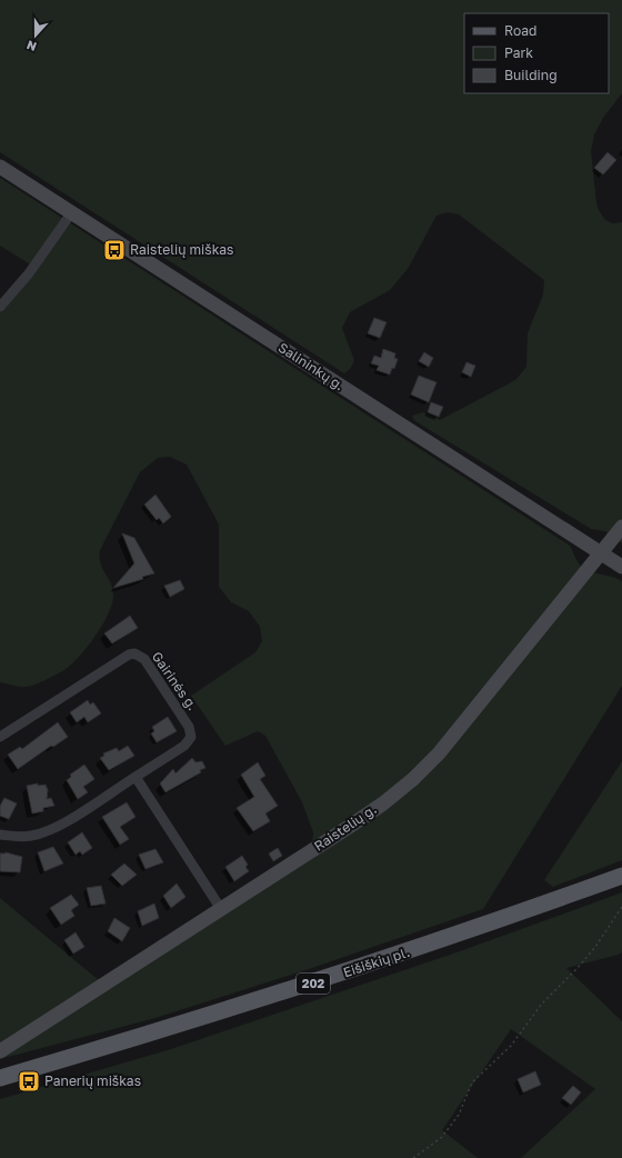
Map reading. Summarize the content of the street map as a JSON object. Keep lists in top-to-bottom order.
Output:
{
  "streets": {
    "main road": [
      "Salininkų g.",
      "Raistelių g.",
      "Eišiškių pl.",
      "202"
    ],
    "street": ["Gairinės g."]
  },
  "crossings": [
    ["Salininkų g.", "Raistelių g."]
  ],
  "places": {
    "bus stop": ["Raistelių miškas", "Panerių miškas"]
  },
  "legend": ["Road", "Park", "Building"],
  "north": "bottom"
}
